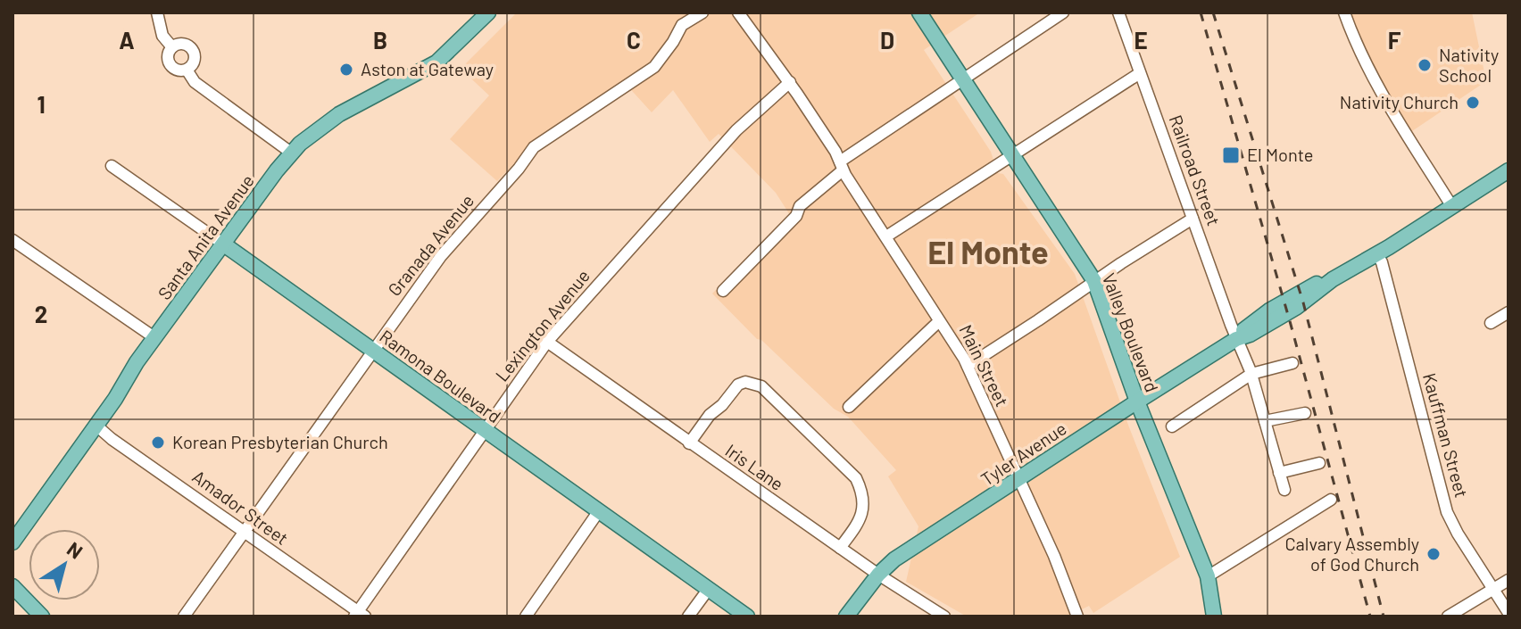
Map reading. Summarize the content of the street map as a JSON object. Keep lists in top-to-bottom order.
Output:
{
  "streets": {
    "main road": [
      "Santa Anita Avenue",
      "Valley Boulevard",
      "Ramona Boulevard",
      "Tyler Avenue"
    ],
    "street": [
      "Railroad Street",
      "Granada Avenue",
      "Lexington Avenue",
      "Main Street",
      "Kauffman Street",
      "Iris Lane",
      "Amador Street"
    ]
  },
  "crossings": [
    ["Railroad Street", "Tyler Avenue"],
    ["Santa Anita Avenue", "Ramona Boulevard"],
    ["Santa Anita Avenue", "Amador Street"],
    ["Granada Avenue", "Ramona Boulevard"],
    ["Granada Avenue", "Amador Street"],
    ["Lexington Avenue", "Main Street"],
    ["Lexington Avenue", "Ramona Boulevard"],
    ["Lexington Avenue", "Iris Lane"],
    ["Lexington Avenue", "Amador Street"],
    ["Valley Boulevard", "Tyler Avenue"],
    ["Main Street", "Tyler Avenue"],
    ["Kauffman Street", "Tyler Avenue"],
    ["Tyler Avenue", "Iris Lane"]
  ],
  "districts": ["El Monte"],
  "places": {
    "other": [
      "Nativity School",
      "Aston at Gateway",
      "Nativity Church",
      "Korean Presbyterian Church",
      "Calvary Assembly of God Church"
    ],
    "transit": ["El Monte"]
  },
  "north": "top right",
  "grid": {
    "columns": [
      "A",
      "B",
      "C",
      "D",
      "E",
      "F"
    ],
    "rows": ["1", "2"]
  }
}
